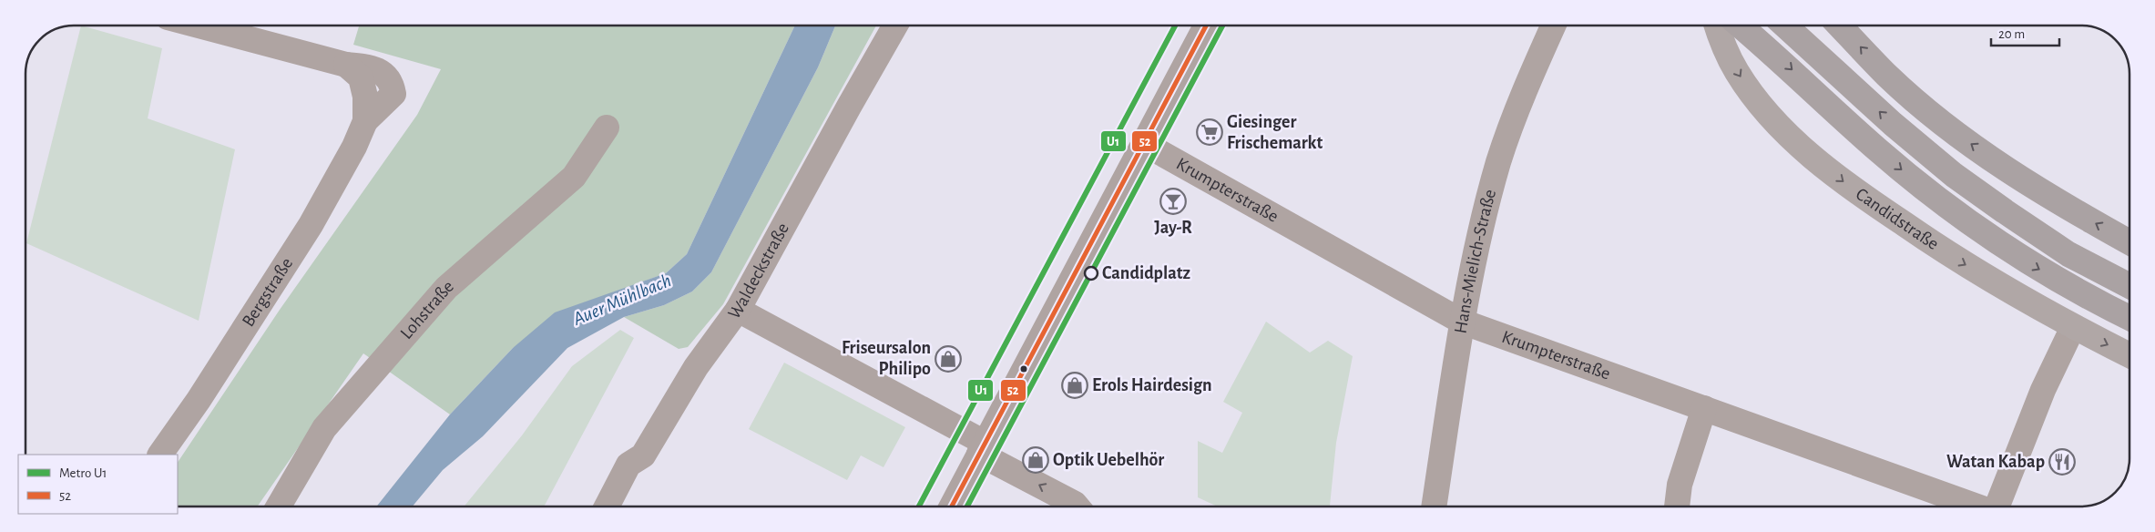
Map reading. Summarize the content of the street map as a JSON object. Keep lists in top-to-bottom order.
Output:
{
  "streets": {
    "main road": ["Candidstraße"],
    "street": [
      "Krumpterstraße",
      "Hans-Mielich-Straße",
      "Waldeckstraße",
      "Bergstraße",
      "Lohstraße"
    ]
  },
  "crossings": [
    ["Krumpterstraße", "Hans-Mielich-Straße"]
  ],
  "one_way": ["Candidstraße"],
  "water": ["Auer Mühlbach"],
  "places": {
    "supermarket": ["Giesinger Frischemarkt"],
    "bar": ["Jay-R"],
    "other": ["Candidplatz"],
    "shop": ["Friseursalon Philipo", "Erols Hairdesign", "Optik Uebelhör"],
    "restaurant": ["Watan Kabap"]
  },
  "lines": ["metro line U1", "transit line 52"],
  "legend": ["Metro U1", "52"],
  "scale_bar": "20 m"
}
